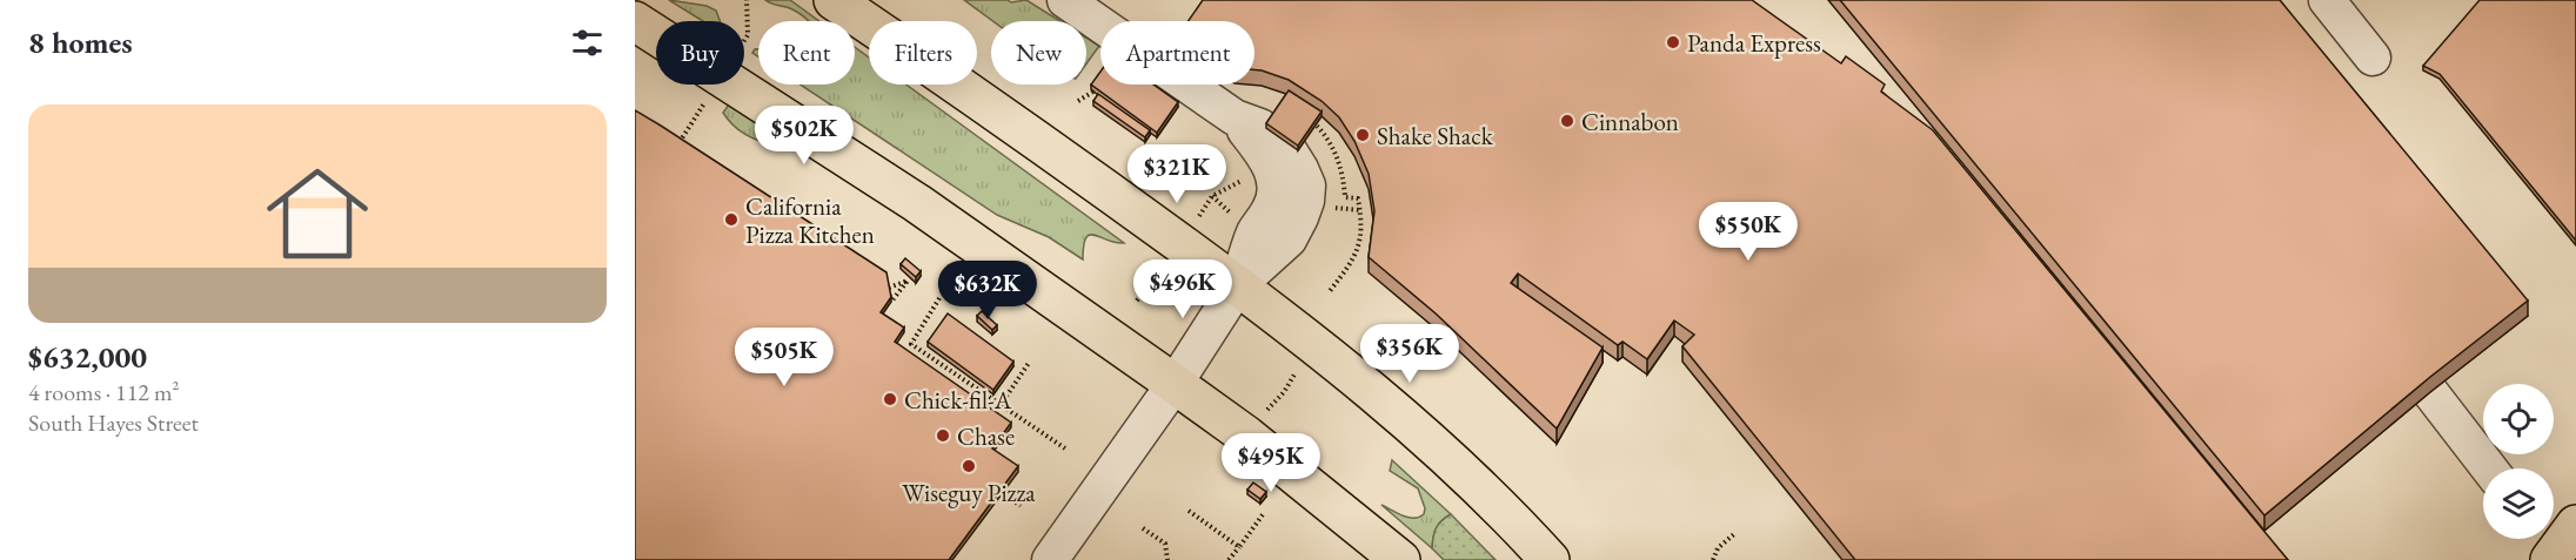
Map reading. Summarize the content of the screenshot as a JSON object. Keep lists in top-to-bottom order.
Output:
{
  "places": [
    "Panda Express",
    "Cinnabon",
    "Shake Shack",
    "California Pizza Kitchen",
    "Chick-fil-A",
    "Chase",
    "Wiseguy Pizza"
  ],
  "page": {
    "heading": "8 homes",
    "chip": [
      "Buy",
      "Rent",
      "Filters",
      "New",
      "Apartment"
    ],
    "list": [
      {
        "name": "$632,000",
        "note": "4 rooms · 112 m² · South Hayes Street"
      }
    ],
    "price": [
      "$502K",
      "$321K",
      "$550K",
      "$496K",
      "$632K",
      "$356K",
      "$505K",
      "$495K"
    ]
  }
}
